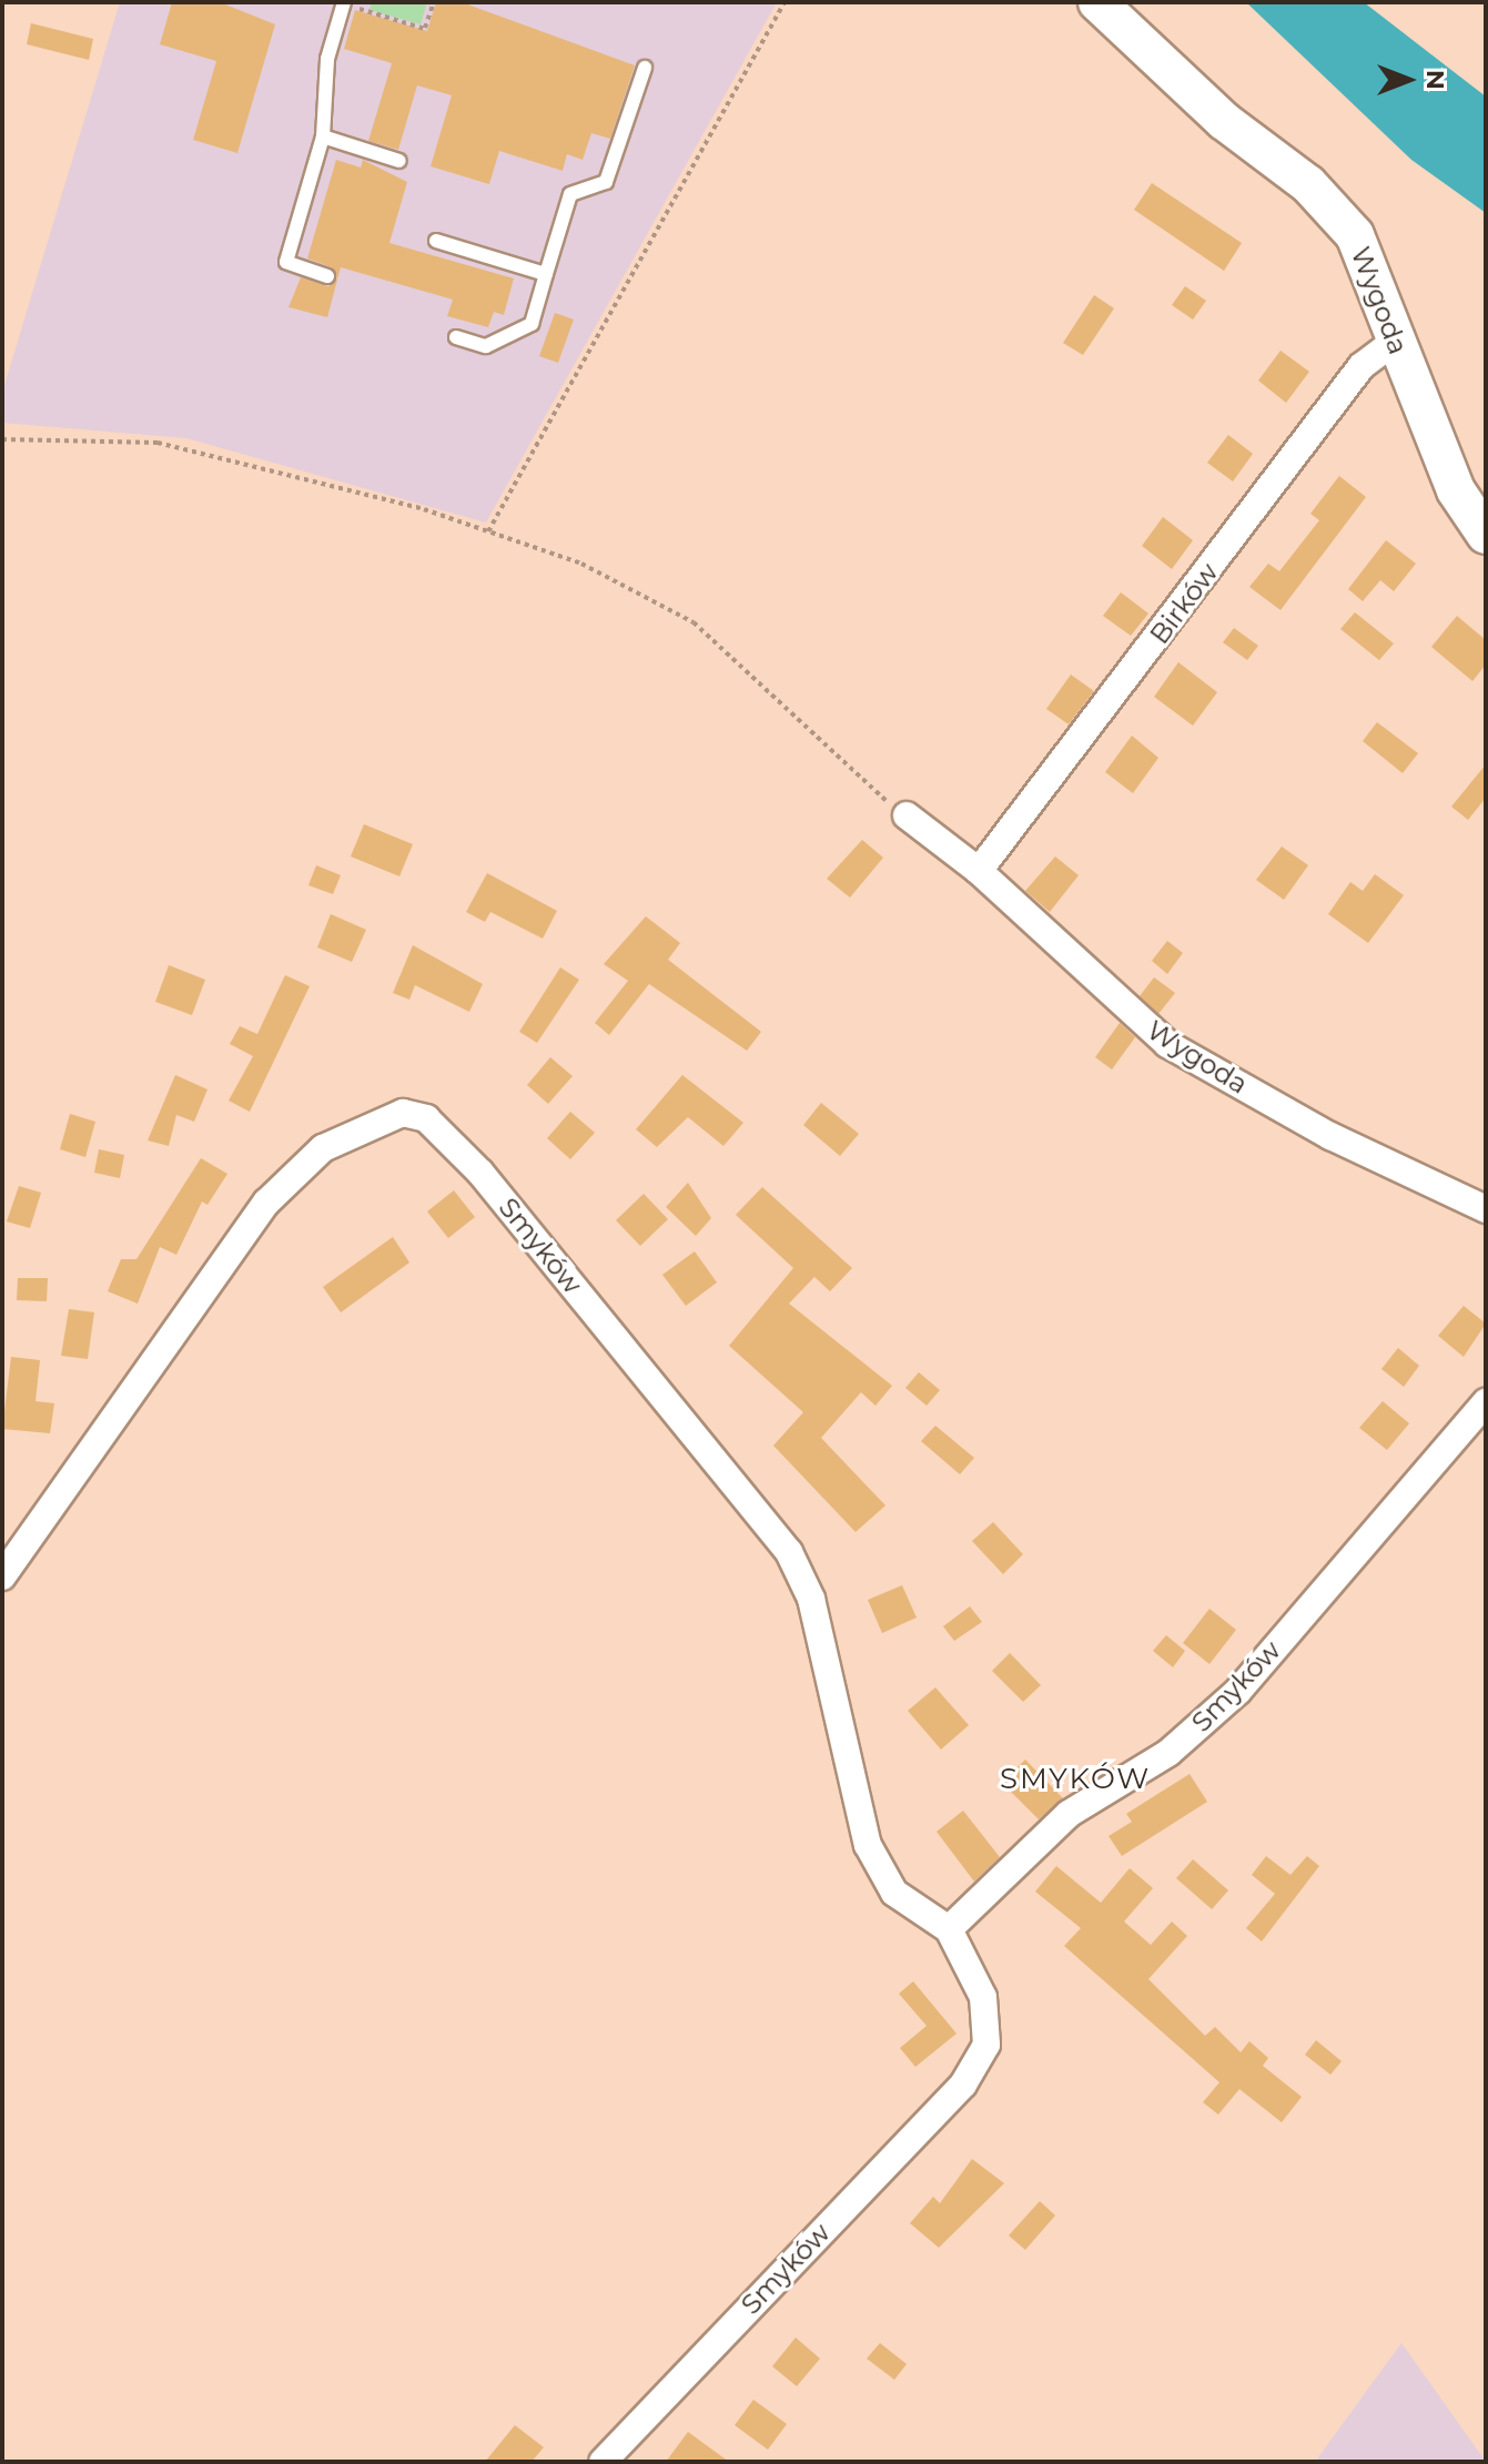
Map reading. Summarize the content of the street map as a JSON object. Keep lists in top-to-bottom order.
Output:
{
  "streets": {
    "street": ["Wygoda", "Birków", "Smyków"]
  },
  "crossings": [
    ["Wygoda", "Birków"]
  ],
  "districts": ["SMYKÓW"],
  "north": "right"
}
